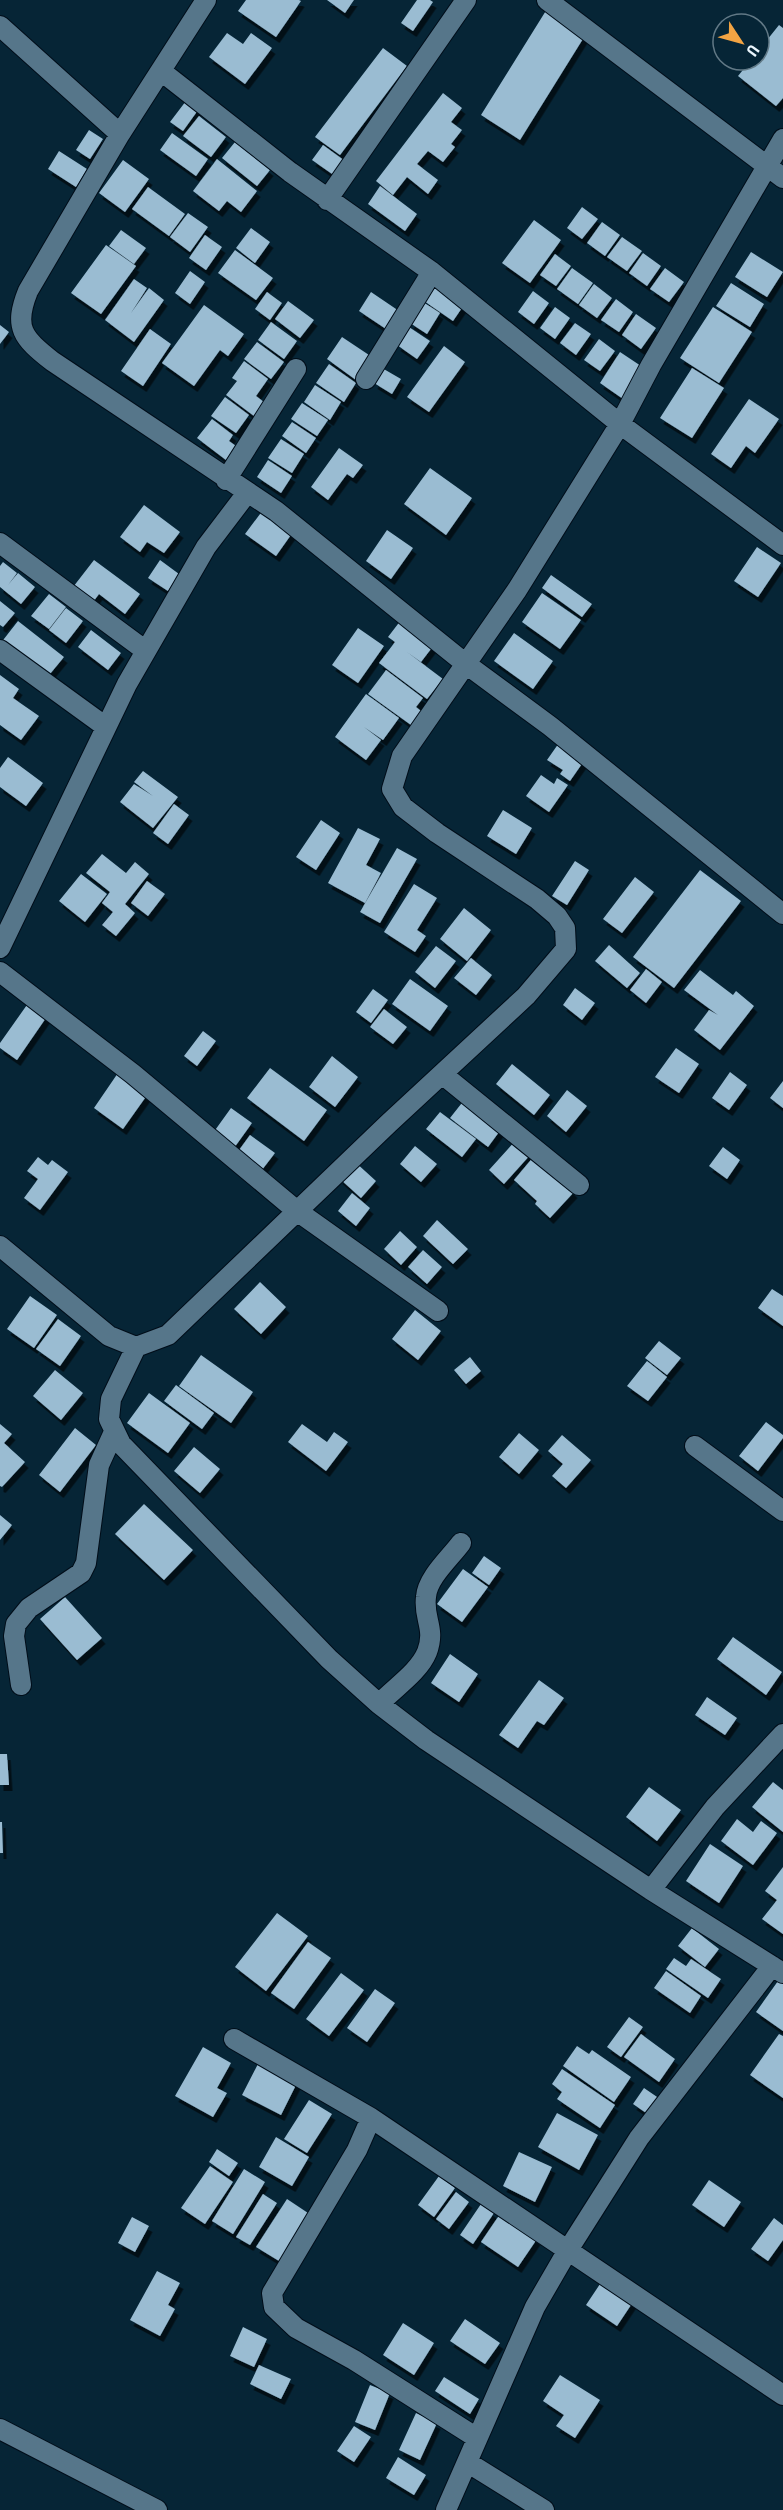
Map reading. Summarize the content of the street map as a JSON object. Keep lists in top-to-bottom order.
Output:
{
  "north": "bottom right"
}
